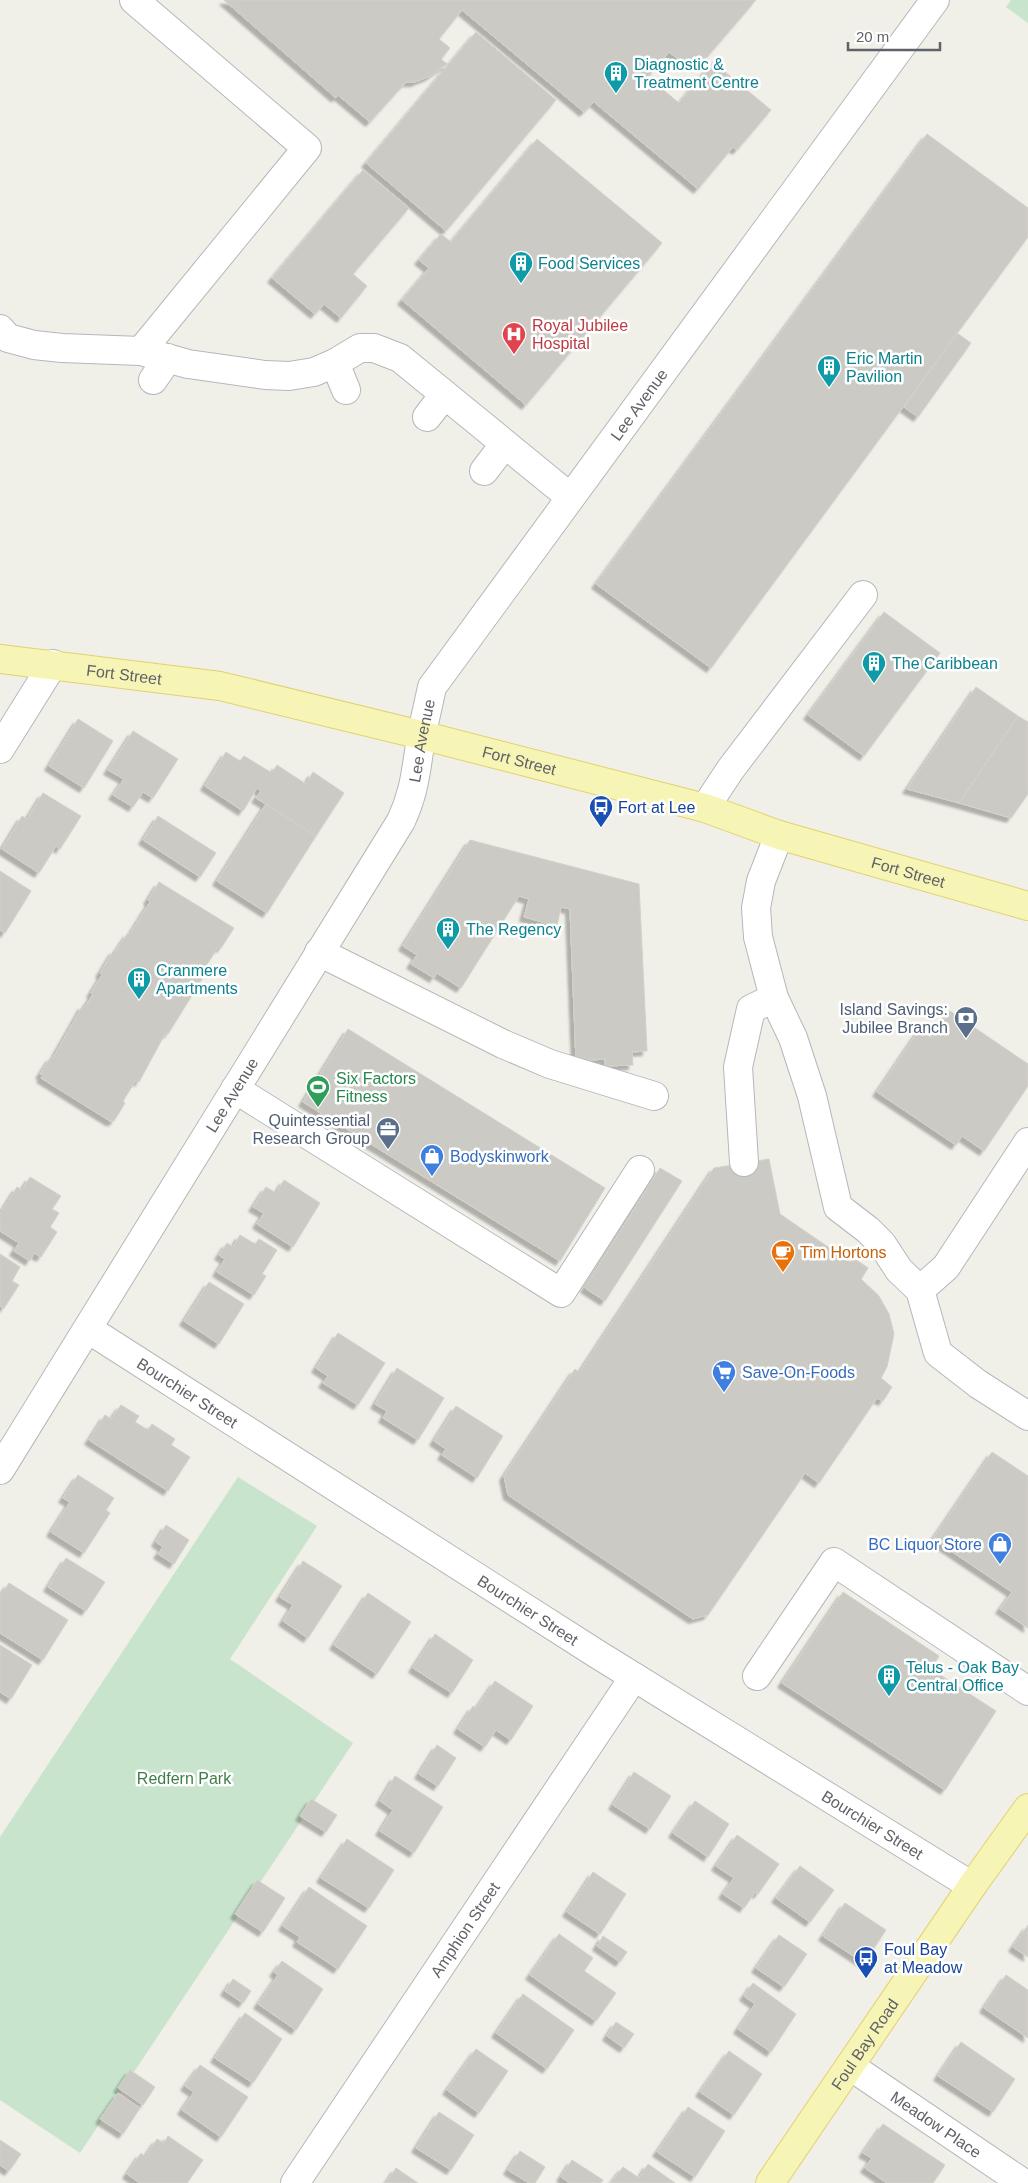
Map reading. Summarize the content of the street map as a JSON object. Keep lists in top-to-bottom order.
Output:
{
  "streets": {
    "main road": ["Fort Street", "Foul Bay Road"],
    "street": [
      "Lee Avenue",
      "Bourchier Street",
      "Amphion Street",
      "Meadow Place"
    ]
  },
  "crossings": [
    ["Lee Avenue", "Fort Street"],
    ["Lee Avenue", "Bourchier Street"],
    ["Bourchier Street", "Amphion Street"],
    ["Bourchier Street", "Foul Bay Road"],
    ["Foul Bay Road", "Meadow Place"]
  ],
  "parks": ["Redfern Park"],
  "places": {
    "building": [
      "Diagnostic & Treatment Centre",
      "Food Services",
      "Eric Martin Pavilion",
      "The Caribbean",
      "The Regency",
      "Cranmere Apartments",
      "Telus - Oak Bay Central Office"
    ],
    "hospital": ["Royal Jubilee Hospital"],
    "bus stop": ["Fort at Lee", "Foul Bay at Meadow"],
    "bank": ["Island Savings: Jubilee Branch"],
    "sports": ["Six Factors Fitness"],
    "office": ["Quintessential Research Group"],
    "shop": ["Bodyskinwork", "BC Liquor Store"],
    "cafe": ["Tim Hortons"],
    "supermarket": ["Save-On-Foods"]
  },
  "scale_bar": "20 m"
}
